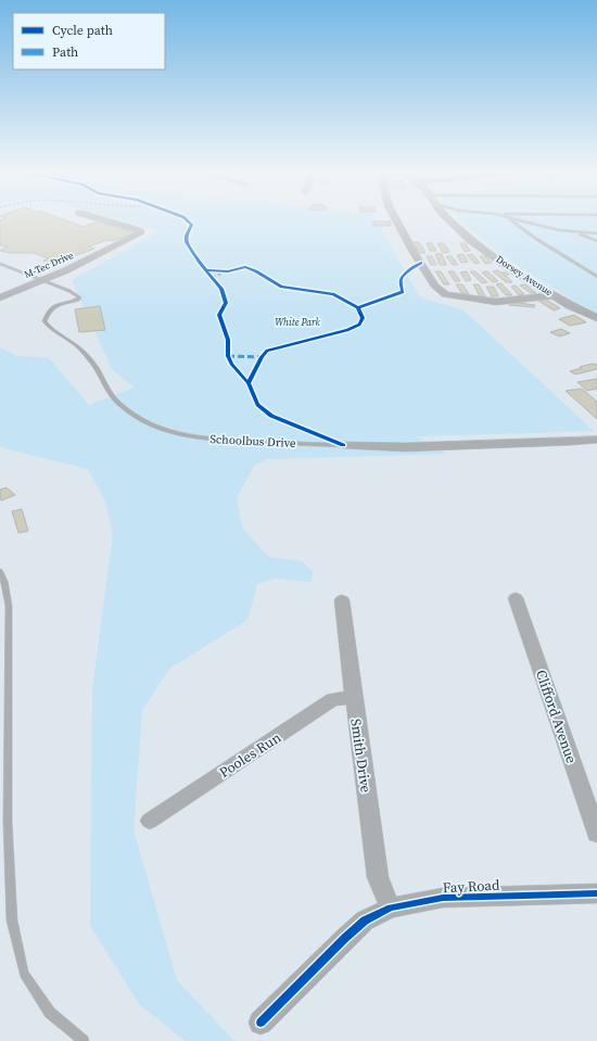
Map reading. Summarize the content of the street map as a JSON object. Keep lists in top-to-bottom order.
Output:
{
  "streets": {
    "street": [
      "M-Tec Drive",
      "Dorsey Avenue",
      "Schoolbus Drive",
      "Clifford Avenue",
      "Pooles Run",
      "Smith Drive",
      "Fay Road"
    ]
  },
  "crossings": [
    ["M-Tec Drive", "Schoolbus Drive"],
    ["Pooles Run", "Smith Drive"],
    ["Smith Drive", "Fay Road"]
  ],
  "parks": ["White Park"],
  "legend": ["Cycle path", "Path"]
}
